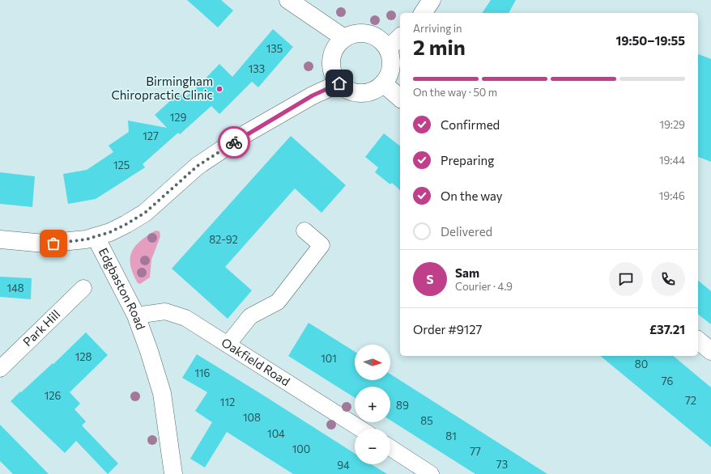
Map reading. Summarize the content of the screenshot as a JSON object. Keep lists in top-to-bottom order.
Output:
{
  "streets": {
    "main road": ["Edgbaston Road"],
    "street": ["Park Hill", "Oakfield Road"]
  },
  "crossings": [
    ["Edgbaston Road", "Oakfield Road"]
  ],
  "places": ["Birmingham Chiropractic Clinic"],
  "house_numbers": [
    "135",
    "133",
    "129",
    "127",
    "125",
    "82-92",
    "148",
    "128",
    "101",
    "80",
    "116",
    "76",
    "126",
    "72",
    "112",
    "89",
    "108",
    "85",
    "104",
    "81",
    "100",
    "77",
    "73",
    "94"
  ],
  "north": "right",
  "page": {
    "heading": ["2 min", "Arriving in", "19:50–19:55"],
    "panel": [
      "Sam",
      "Courier · 4.9",
      "Order #9127",
      "£37.21"
    ],
    "bar": "On the way · 50 m",
    "list": [
      ["Confirmed", "19:29"],
      ["Preparing", "19:44"],
      ["On the way", "19:46"],
      "Delivered"
    ],
    "round": "S",
    "map_buttons": ["+", "−"]
  }
}
